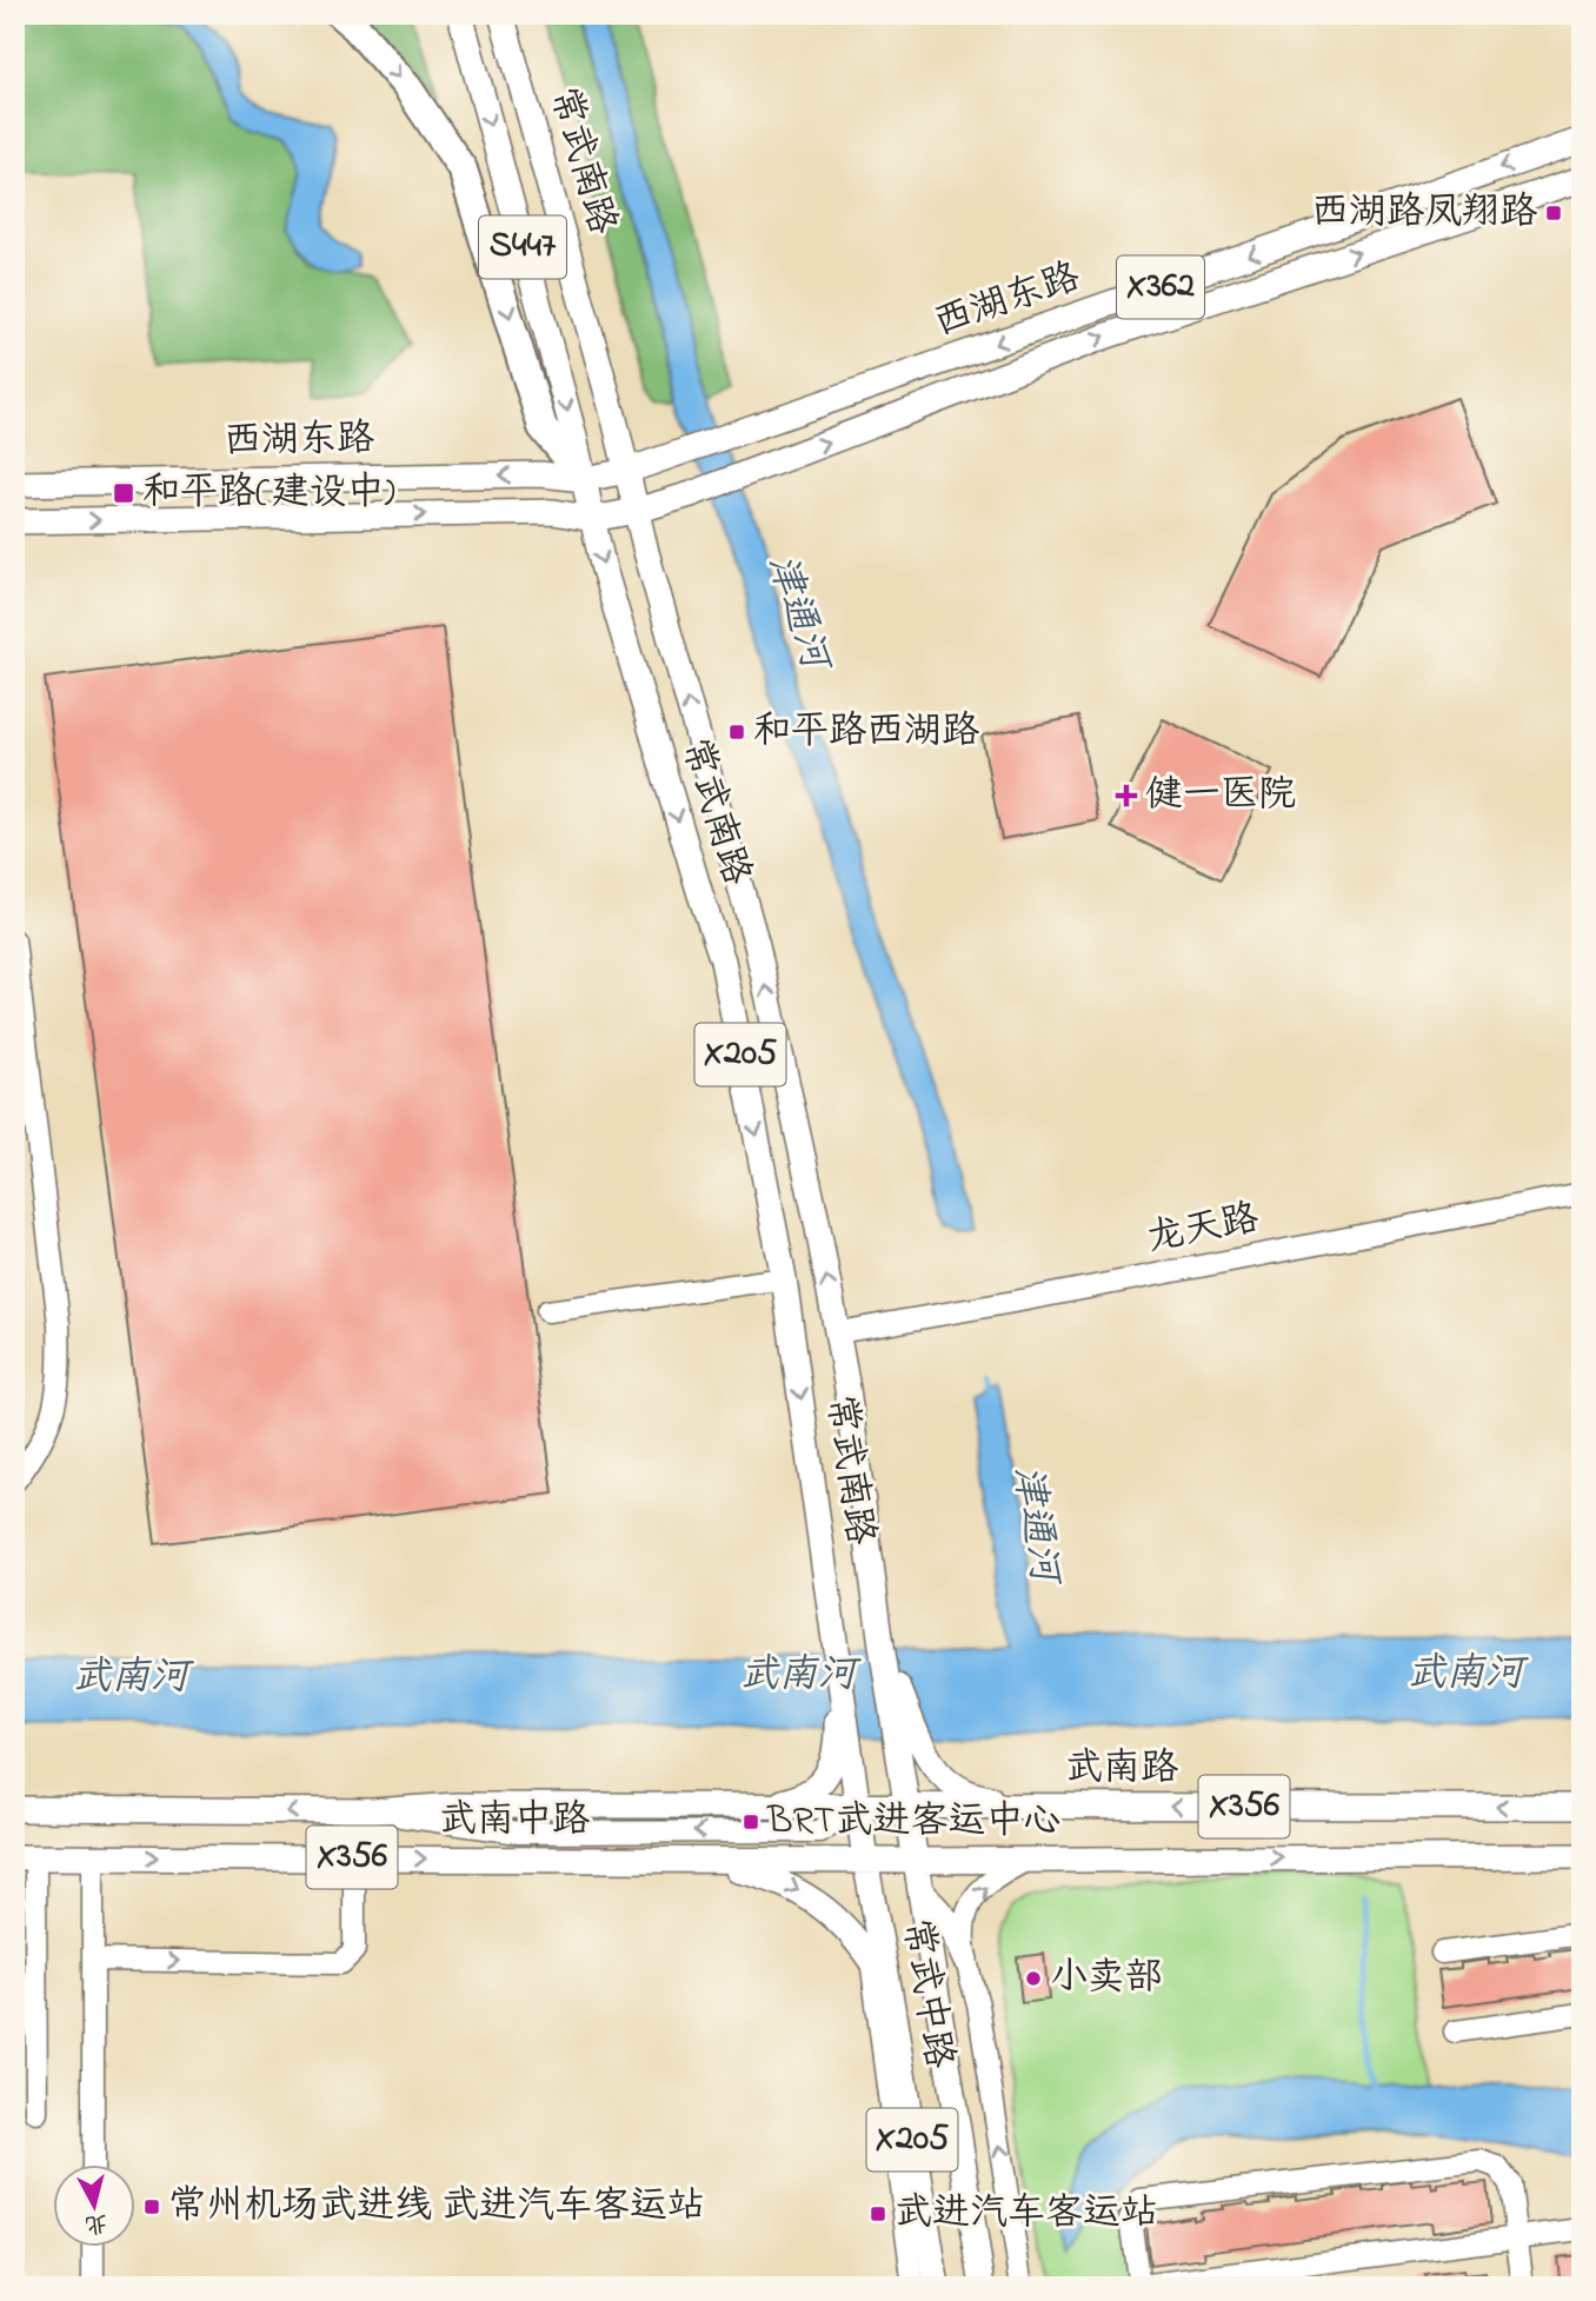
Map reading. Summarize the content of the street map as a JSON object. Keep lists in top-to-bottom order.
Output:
{
  "streets": {
    "main road": [
      "常武南路",
      "S447",
      "X362",
      "西湖东路",
      "X205",
      "武南路",
      "X356",
      "武南中路",
      "常武中路"
    ],
    "street": ["龙天路"]
  },
  "crossings": [
    ["常武南路", "X362"],
    ["常武南路", "西湖东路"],
    ["常武南路", "X205"],
    ["常武南路", "龙天路"],
    ["X362", "西湖东路"],
    ["X362", "X205"],
    ["西湖东路", "X205"],
    ["X205", "武南路"],
    ["X205", "X356"],
    ["X205", "武南中路"],
    ["X205", "常武中路"],
    ["武南路", "武南中路"],
    ["X356", "武南中路"],
    ["X356", "常武中路"],
    ["武南中路", "常武中路"]
  ],
  "water": ["津通河", "武南河"],
  "places": {
    "transit": [
      "西湖路凤翔路",
      "和平路(建设中)",
      "和平路西湖路",
      "BRT武进客运中心",
      "常州机场武进线 武进汽车客运站",
      "武进汽车客运站"
    ],
    "health": ["健一医院"],
    "other": ["小卖部"]
  },
  "north": "bottom"
}
